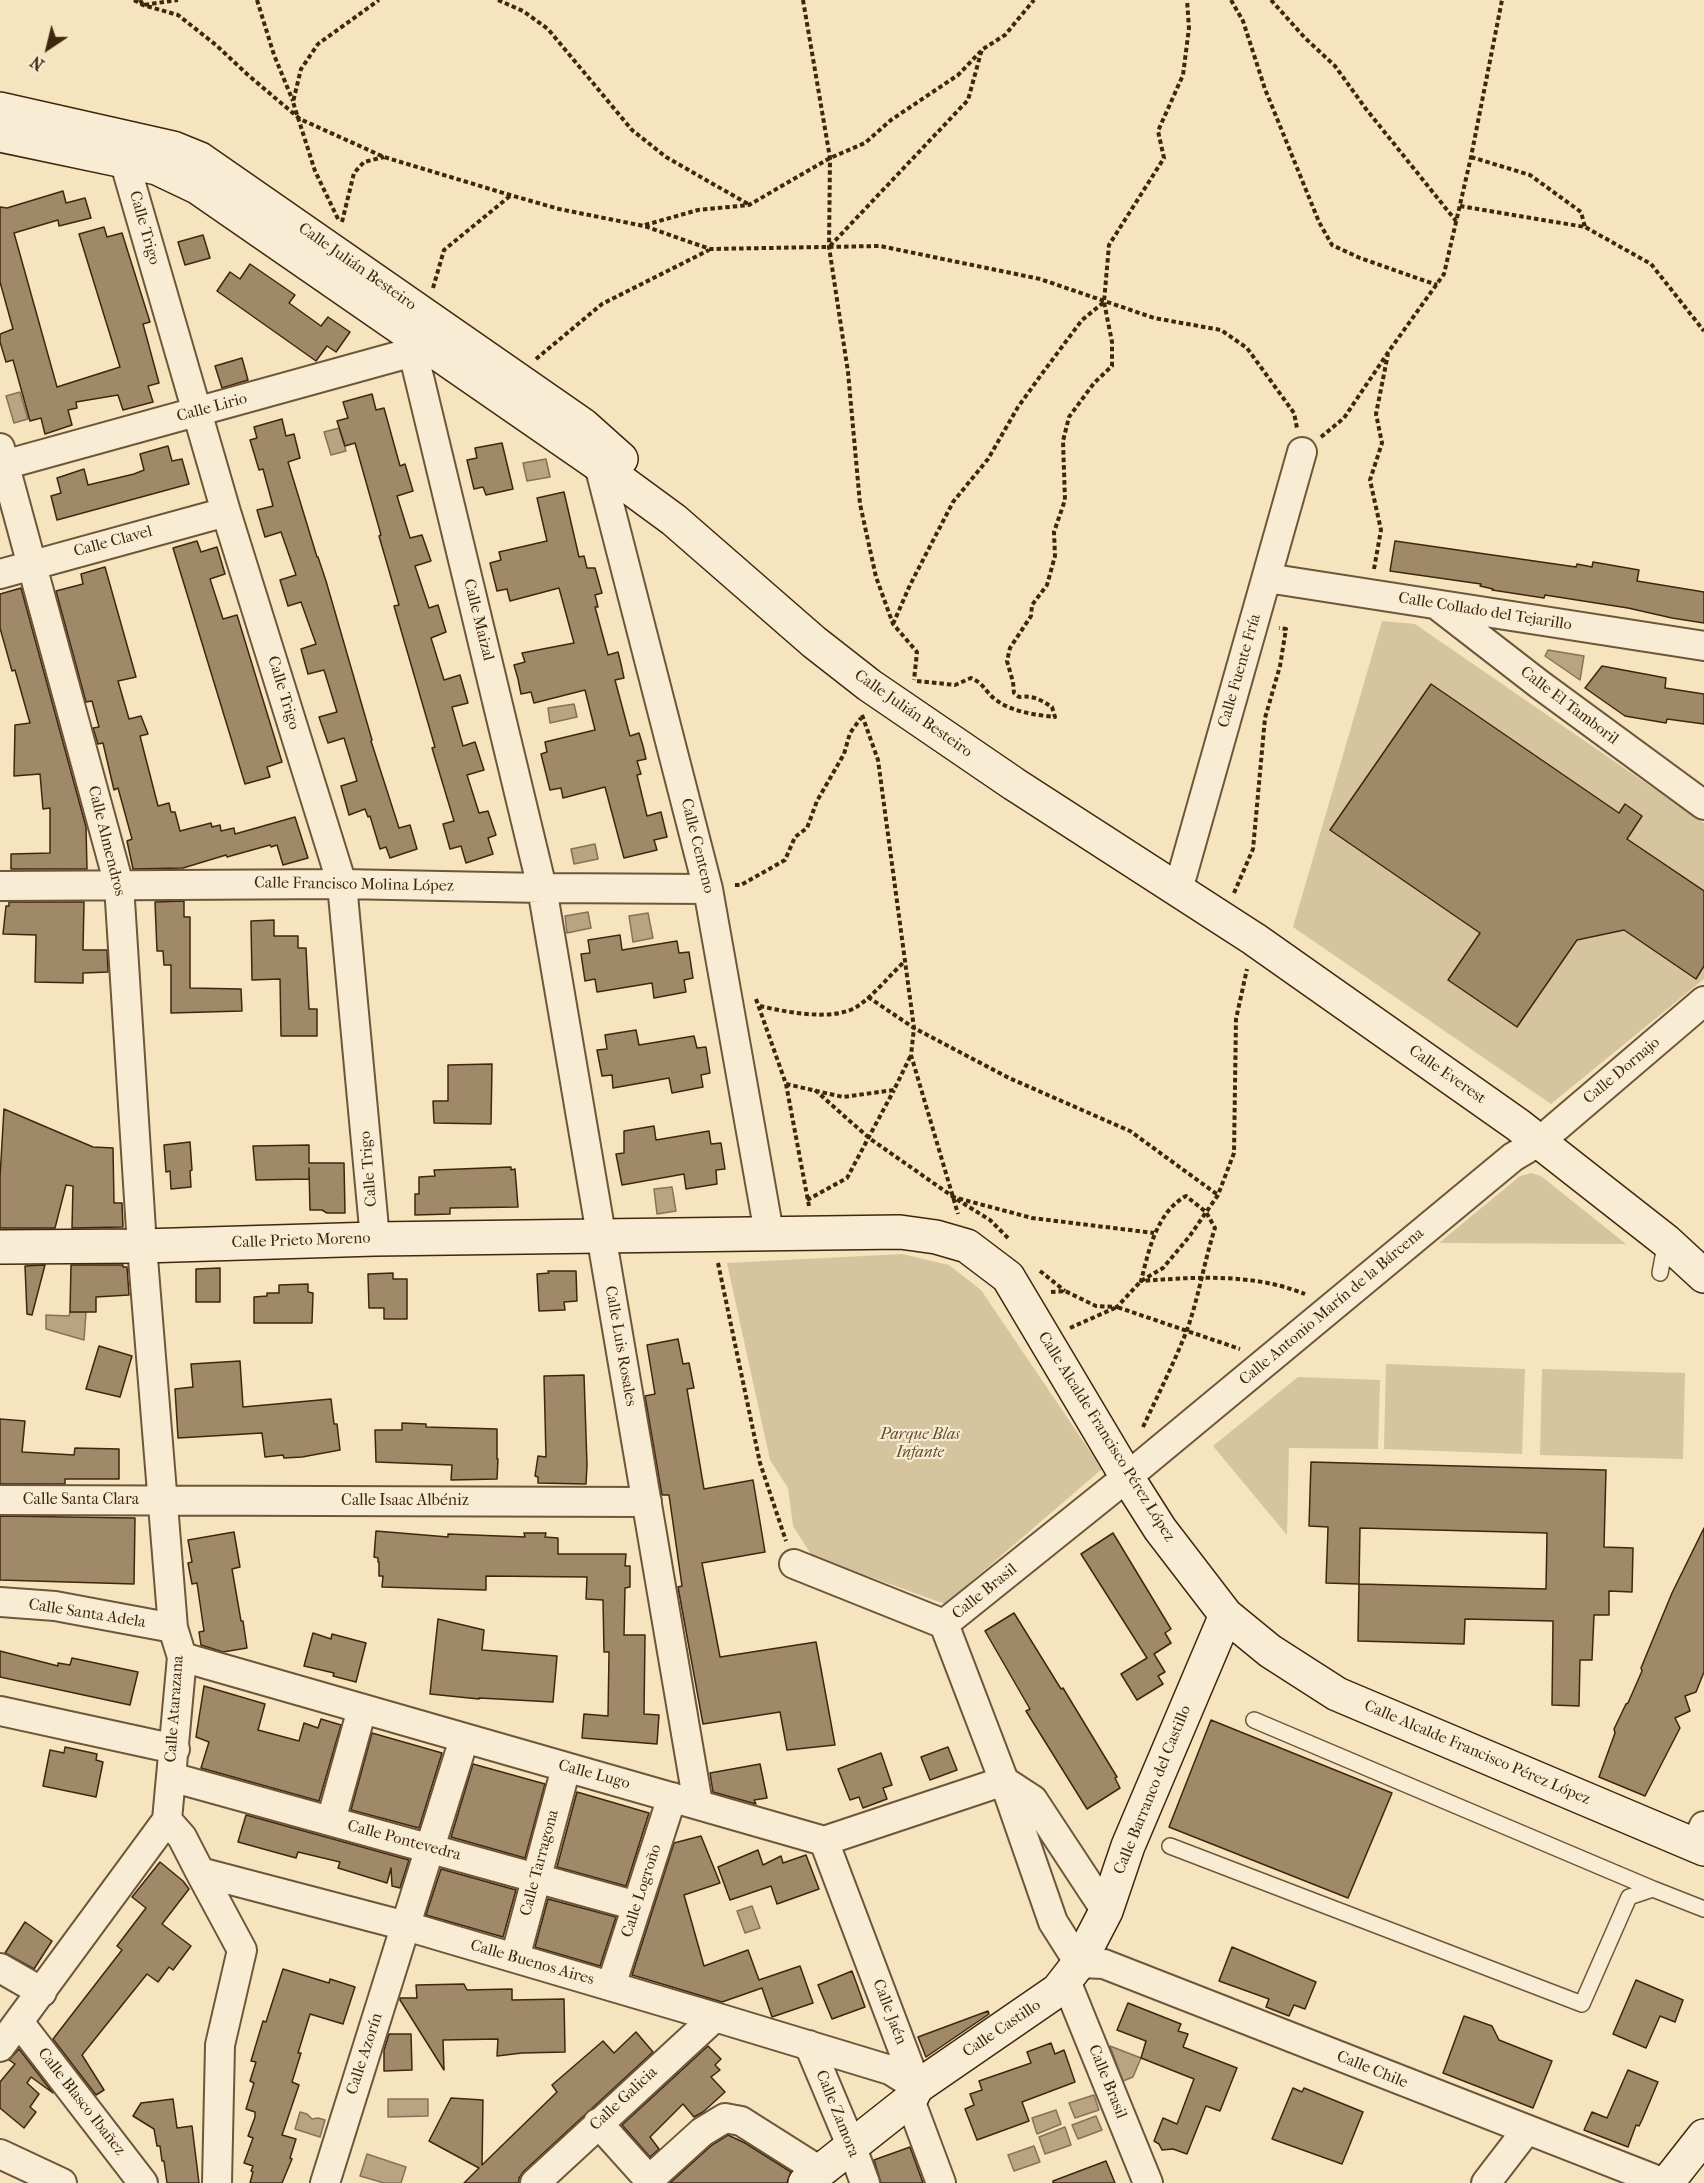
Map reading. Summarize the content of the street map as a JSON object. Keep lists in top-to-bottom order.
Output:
{
  "streets": {
    "street": [
      "Calle Trigo",
      "Calle Julián Besteiro",
      "Calle Lirio",
      "Calle Clavel",
      "Calle Collado del Tejarillo",
      "Calle Maizal",
      "Calle Fuente Fría",
      "Calle El Tamboril",
      "Calle Almendros",
      "Calle Centeno",
      "Calle Francisco Molina López",
      "Calle Dornajo",
      "Calle Everest",
      "Calle Prieto Moreno",
      "Calle Antonio Marín de la Bárcena",
      "Calle Luis Rosales",
      "Calle Alcalde Francisco Pérez López",
      "Calle Santa Clara",
      "Calle Isaac Albéniz",
      "Calle Brasil",
      "Calle Santa Adela",
      "Calle Atarazana",
      "Calle Lugo",
      "Calle Barranco del Castillo",
      "Calle Pontevedra",
      "Calle Tarragona",
      "Calle Logroño",
      "Calle Buenos Aires",
      "Calle Jaén",
      "Calle Castillo",
      "Calle Azorín",
      "Calle Chile",
      "Calle Galicia",
      "Calle Blasco Ibañez",
      "Calle Zamora"
    ]
  },
  "crossings": [
    ["Calle Trigo", "Calle Julián Besteiro"],
    ["Calle Trigo", "Calle Lirio"],
    ["Calle Trigo", "Calle Clavel"],
    ["Calle Trigo", "Calle Francisco Molina López"],
    ["Calle Trigo", "Calle Prieto Moreno"],
    ["Calle Julián Besteiro", "Calle Lirio"],
    ["Calle Julián Besteiro", "Calle Maizal"],
    ["Calle Julián Besteiro", "Calle Fuente Fría"],
    ["Calle Julián Besteiro", "Calle Centeno"],
    ["Calle Julián Besteiro", "Calle Everest"],
    ["Calle Lirio", "Calle Maizal"],
    ["Calle Lirio", "Calle Almendros"],
    ["Calle Clavel", "Calle Almendros"],
    ["Calle Collado del Tejarillo", "Calle Fuente Fría"],
    ["Calle Collado del Tejarillo", "Calle El Tamboril"],
    ["Calle Maizal", "Calle Francisco Molina López"],
    ["Calle Maizal", "Calle Luis Rosales"],
    ["Calle Fuente Fría", "Calle Everest"],
    ["Calle Almendros", "Calle Francisco Molina López"],
    ["Calle Almendros", "Calle Prieto Moreno"],
    ["Calle Almendros", "Calle Atarazana"],
    ["Calle Centeno", "Calle Francisco Molina López"],
    ["Calle Centeno", "Calle Alcalde Francisco Pérez López"],
    ["Calle Francisco Molina López", "Calle Luis Rosales"],
    ["Calle Dornajo", "Calle Everest"],
    ["Calle Dornajo", "Calle Antonio Marín de la Bárcena"],
    ["Calle Everest", "Calle Antonio Marín de la Bárcena"],
    ["Calle Prieto Moreno", "Calle Luis Rosales"],
    ["Calle Prieto Moreno", "Calle Alcalde Francisco Pérez López"],
    ["Calle Prieto Moreno", "Calle Atarazana"],
    ["Calle Antonio Marín de la Bárcena", "Calle Alcalde Francisco Pérez López"],
    ["Calle Antonio Marín de la Bárcena", "Calle Brasil"],
    ["Calle Luis Rosales", "Calle Alcalde Francisco Pérez López"],
    ["Calle Luis Rosales", "Calle Isaac Albéniz"],
    ["Calle Luis Rosales", "Calle Lugo"],
    ["Calle Luis Rosales", "Calle Logroño"],
    ["Calle Alcalde Francisco Pérez López", "Calle Brasil"],
    ["Calle Alcalde Francisco Pérez López", "Calle Barranco del Castillo"],
    ["Calle Santa Clara", "Calle Isaac Albéniz"],
    ["Calle Santa Clara", "Calle Atarazana"],
    ["Calle Isaac Albéniz", "Calle Atarazana"],
    ["Calle Brasil", "Calle Barranco del Castillo"],
    ["Calle Brasil", "Calle Castillo"],
    ["Calle Brasil", "Calle Chile"],
    ["Calle Santa Adela", "Calle Atarazana"],
    ["Calle Atarazana", "Calle Lugo"],
    ["Calle Atarazana", "Calle Pontevedra"],
    ["Calle Lugo", "Calle Tarragona"],
    ["Calle Lugo", "Calle Logroño"],
    ["Calle Lugo", "Calle Jaén"],
    ["Calle Lugo", "Calle Azorín"],
    ["Calle Barranco del Castillo", "Calle Castillo"],
    ["Calle Barranco del Castillo", "Calle Chile"],
    ["Calle Pontevedra", "Calle Tarragona"],
    ["Calle Pontevedra", "Calle Logroño"],
    ["Calle Pontevedra", "Calle Azorín"],
    ["Calle Tarragona", "Calle Buenos Aires"],
    ["Calle Logroño", "Calle Buenos Aires"],
    ["Calle Buenos Aires", "Calle Jaén"],
    ["Calle Buenos Aires", "Calle Castillo"],
    ["Calle Buenos Aires", "Calle Azorín"],
    ["Calle Buenos Aires", "Calle Galicia"],
    ["Calle Buenos Aires", "Calle Zamora"],
    ["Calle Jaén", "Calle Castillo"],
    ["Calle Castillo", "Calle Chile"],
    ["Calle Castillo", "Calle Zamora"]
  ],
  "parks": ["Parque Blas Infante"],
  "north": "bottom left"
}
